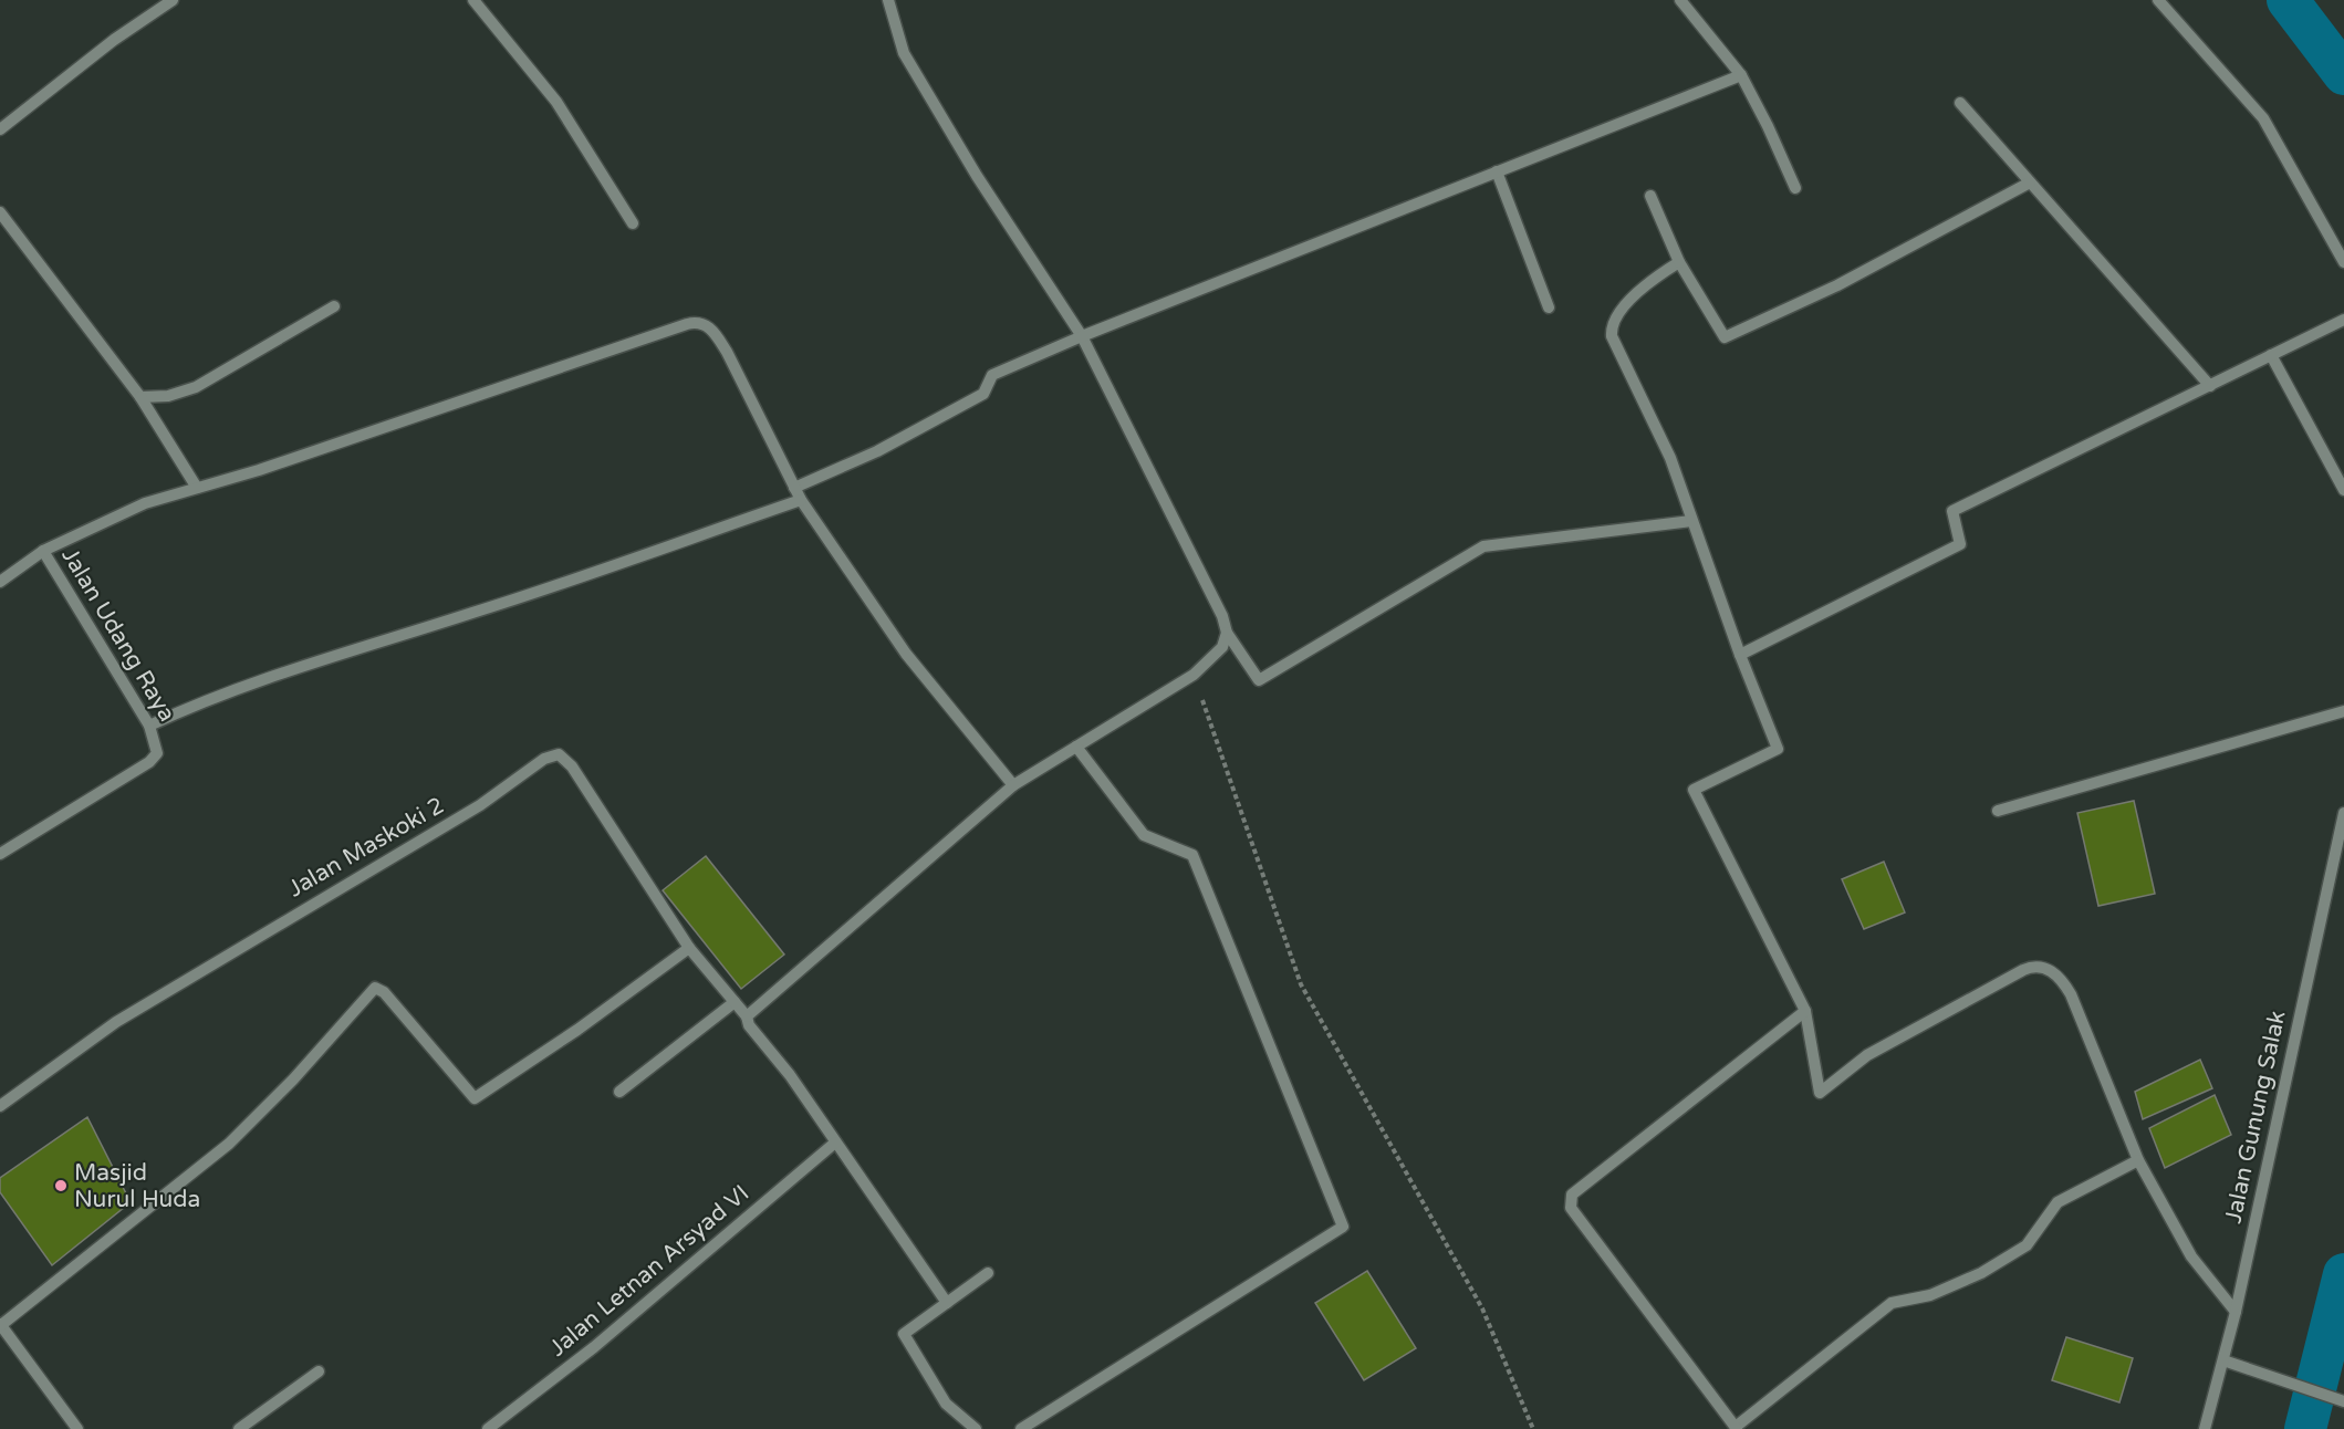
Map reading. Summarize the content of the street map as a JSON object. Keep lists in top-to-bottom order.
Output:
{
  "streets": {
    "street": [
      "Jalan Udang Raya",
      "Jalan Maskoki 2",
      "Jalan Gunung Salak",
      "Jalan Letnan Arsyad VI"
    ]
  },
  "places": ["Masjid Nurul Huda"]
}
